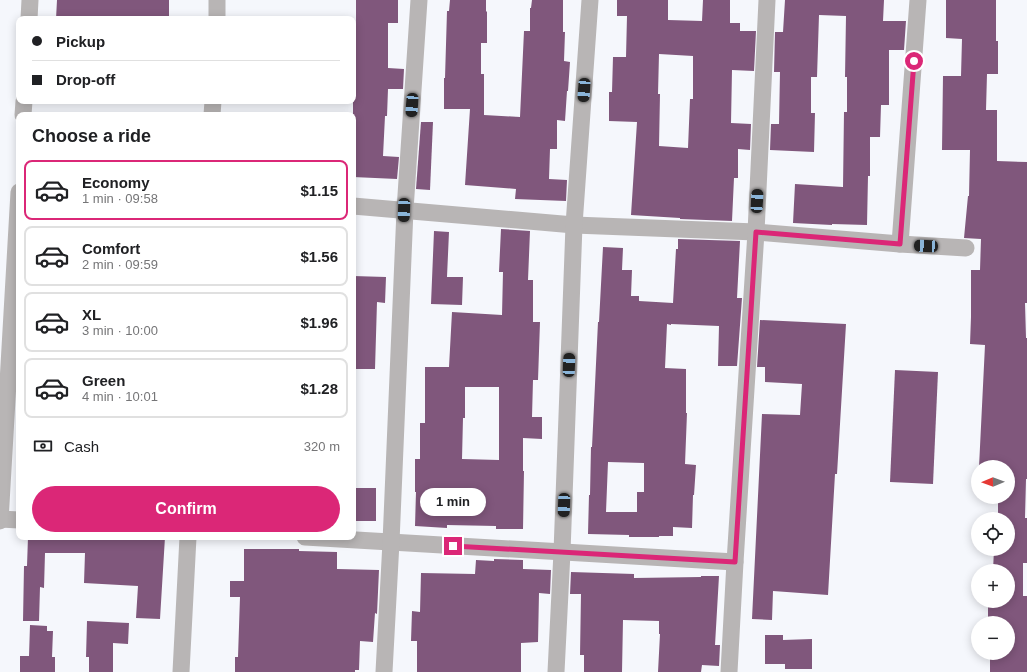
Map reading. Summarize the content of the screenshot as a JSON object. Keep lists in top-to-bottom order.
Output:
{
  "north": "left",
  "page": {
    "banner": ["Pickup", "Drop-off"],
    "heading": "Choose a ride",
    "list": [
      {
        "name": "Economy",
        "note": "1 min · 09:58",
        "value": "$1.15"
      },
      {
        "name": "Comfort",
        "note": "2 min · 09:59",
        "value": "$1.56"
      },
      {
        "name": "XL",
        "note": "3 min · 10:00",
        "value": "$1.96"
      },
      {
        "name": "Green",
        "note": "4 min · 10:01",
        "value": "$1.28"
      }
    ],
    "pay": ["Cash", "320 m"],
    "map_buttons": ["+", "−"],
    "buttons": "Confirm",
    "bubble": "1 min"
  }
}
